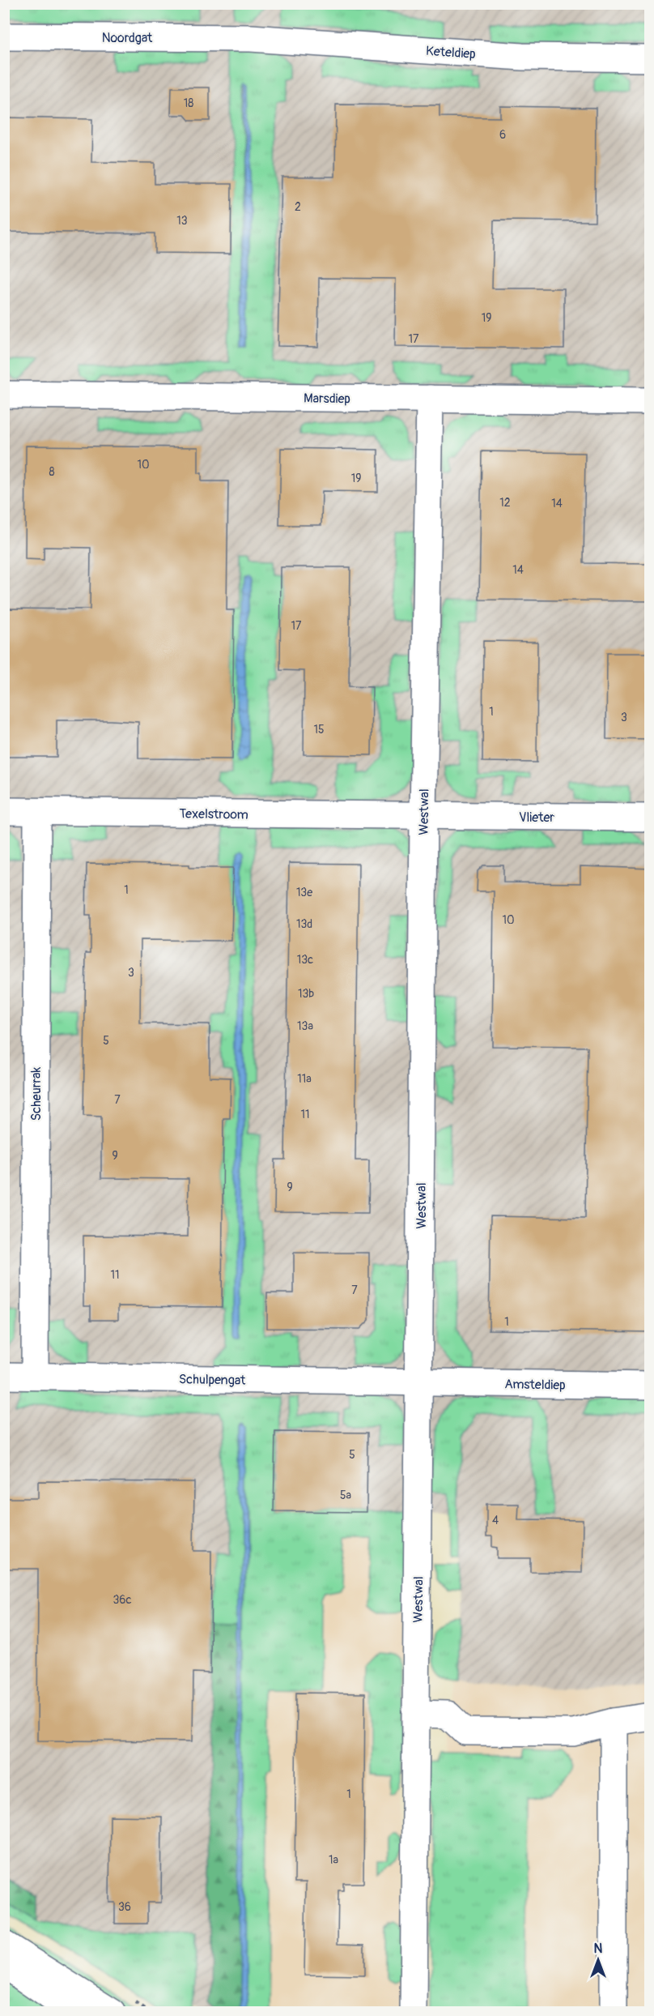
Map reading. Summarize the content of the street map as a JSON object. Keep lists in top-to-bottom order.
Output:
{
  "streets": {
    "street": [
      "Noordgat",
      "Keteldiep",
      "Marsdiep",
      "Westwal",
      "Texelstroom",
      "Vlieter",
      "Scheurrak",
      "Schulpengat",
      "Amsteldiep"
    ]
  },
  "crossings": [
    ["Noordgat", "Keteldiep"],
    ["Marsdiep", "Westwal"],
    ["Westwal", "Texelstroom"],
    ["Westwal", "Vlieter"],
    ["Westwal", "Schulpengat"],
    ["Westwal", "Amsteldiep"],
    ["Texelstroom", "Vlieter"],
    ["Texelstroom", "Scheurrak"],
    ["Scheurrak", "Schulpengat"],
    ["Schulpengat", "Amsteldiep"]
  ],
  "house_numbers": [
    "18",
    "6",
    "2",
    "13",
    "19",
    "17",
    "10",
    "8",
    "19",
    "12",
    "14",
    "14",
    "17",
    "1",
    "3",
    "15",
    "1",
    "13e",
    "10",
    "13d",
    "13c",
    "3",
    "13b",
    "13a",
    "5",
    "11a",
    "7",
    "11",
    "9",
    "9",
    "11",
    "7",
    "1",
    "5",
    "5a",
    "4",
    "36c",
    "1",
    "1a",
    "36"
  ],
  "north": "top"
}
